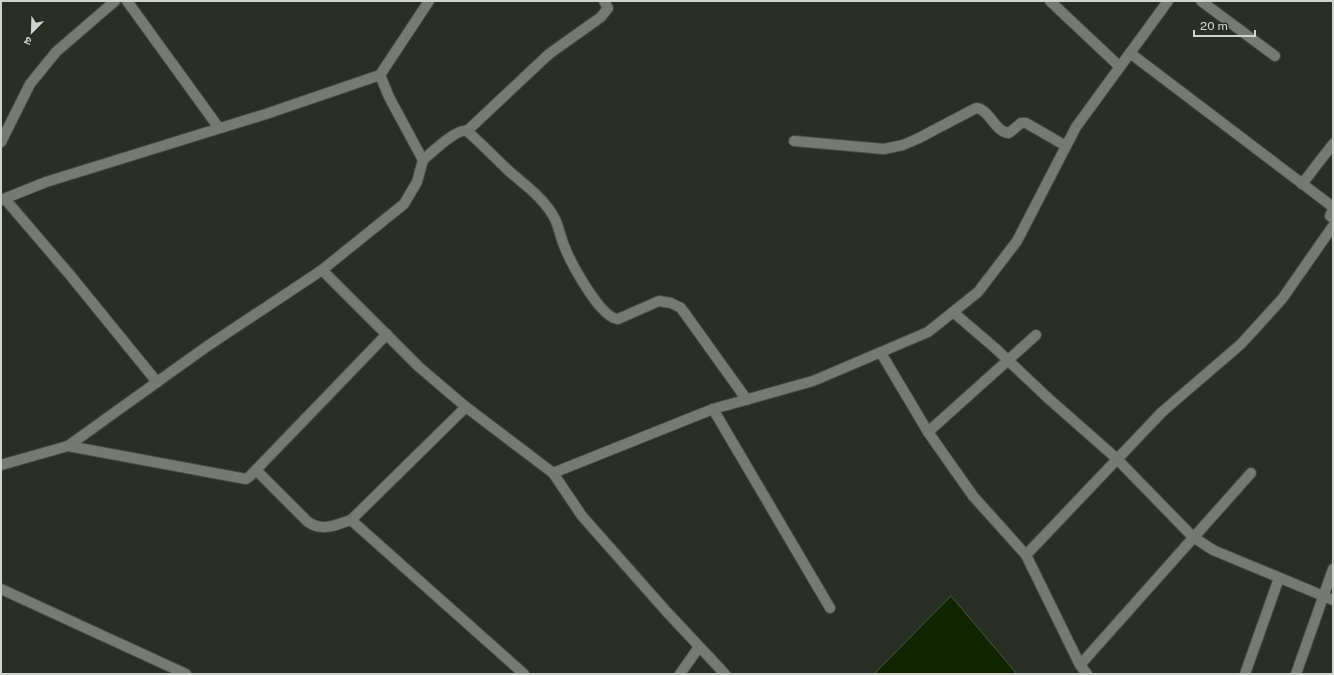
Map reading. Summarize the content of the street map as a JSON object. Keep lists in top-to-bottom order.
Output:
{
  "scale_bar": "20 m",
  "north": "bottom left"
}
